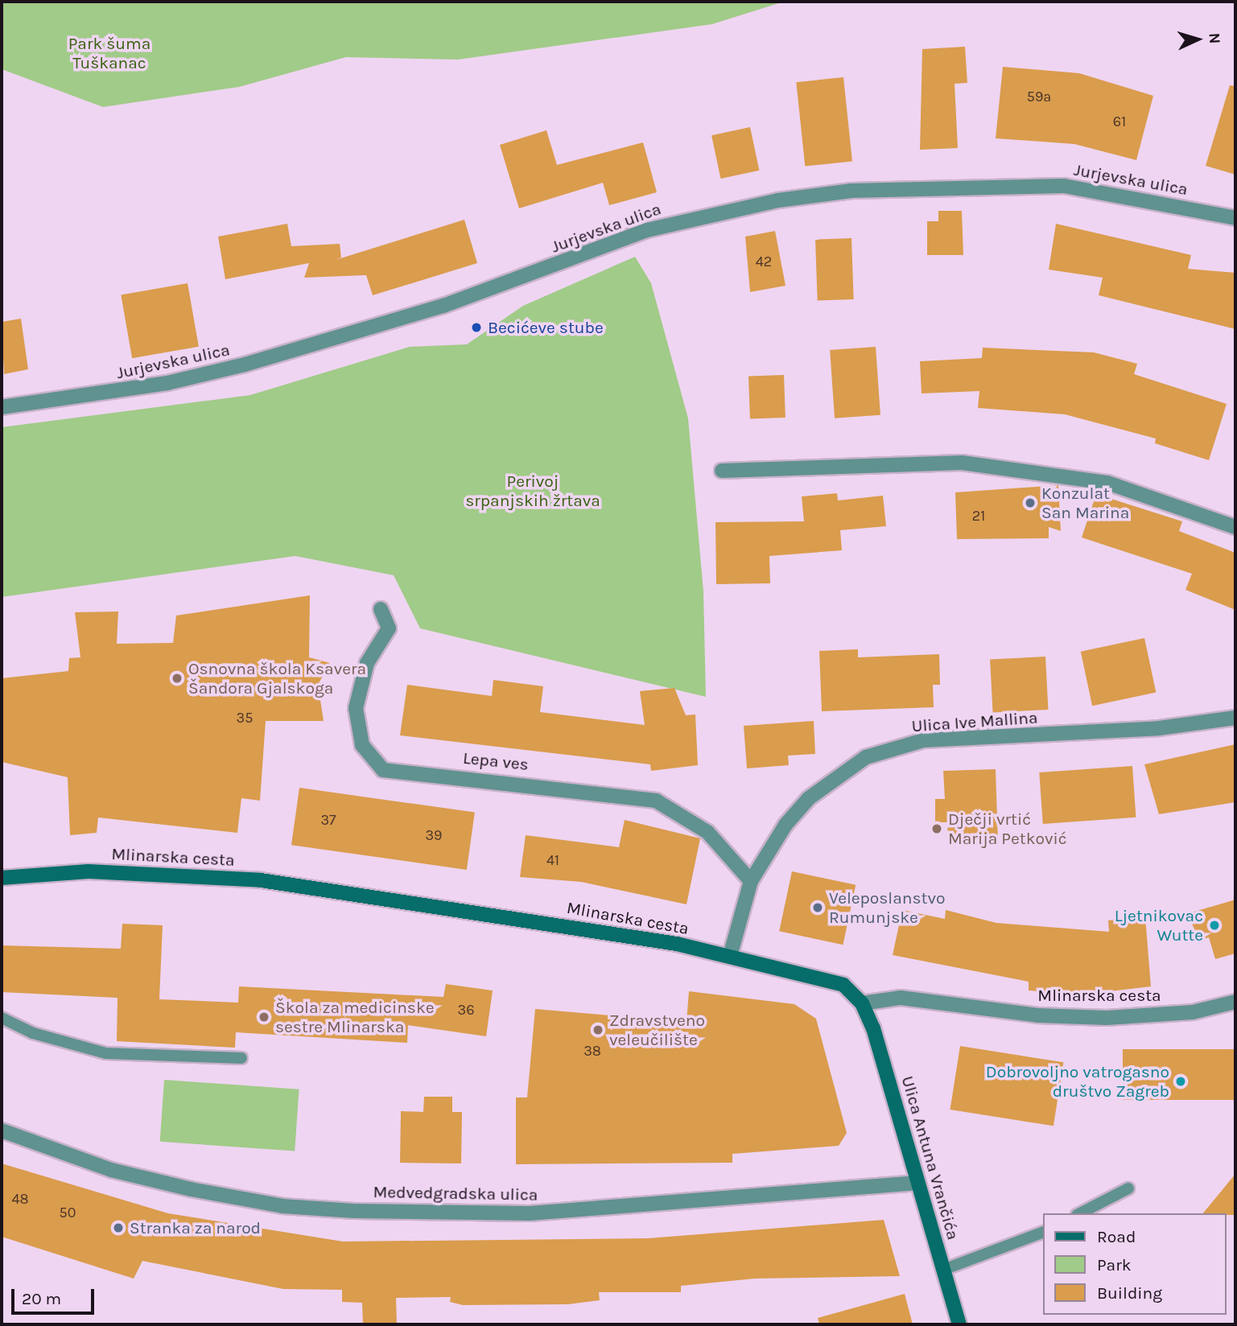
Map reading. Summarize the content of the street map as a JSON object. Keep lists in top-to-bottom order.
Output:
{
  "streets": {
    "main road": ["Mlinarska cesta", "Ulica Antuna Vrančića"],
    "street": [
      "Jurjevska ulica",
      "Ulica Ive Mallina",
      "Lepa ves",
      "Medvedgradska ulica"
    ]
  },
  "crossings": [
    ["Ulica Ive Mallina", "Lepa ves"],
    ["Ulica Ive Mallina", "Mlinarska cesta"],
    ["Mlinarska cesta", "Ulica Antuna Vrančića"],
    ["Ulica Antuna Vrančića", "Medvedgradska ulica"]
  ],
  "parks": ["Park šuma Tuškanac", "Perivoj srpanjskih žrtava"],
  "places": [
    "Becićeve stube",
    "Konzulat San Marina",
    "Osnovna škola Ksavera Šandora Gjalskoga",
    "Dječji vrtić Marija Petković",
    "Veleposlanstvo Rumunjske",
    "Ljetnikovac Wutte",
    "Škola za medicinske sestre Mlinarska",
    "Zdravstveno veleučilište",
    "Dobrovoljno vatrogasno društvo Zagreb",
    "Stranka za narod"
  ],
  "house_numbers": [
    "59a",
    "61",
    "42",
    "21",
    "35",
    "37",
    "39",
    "41",
    "36",
    "38",
    "48",
    "50"
  ],
  "legend": ["Road", "Park", "Building"],
  "scale_bar": "20 m",
  "north": "right"
}
